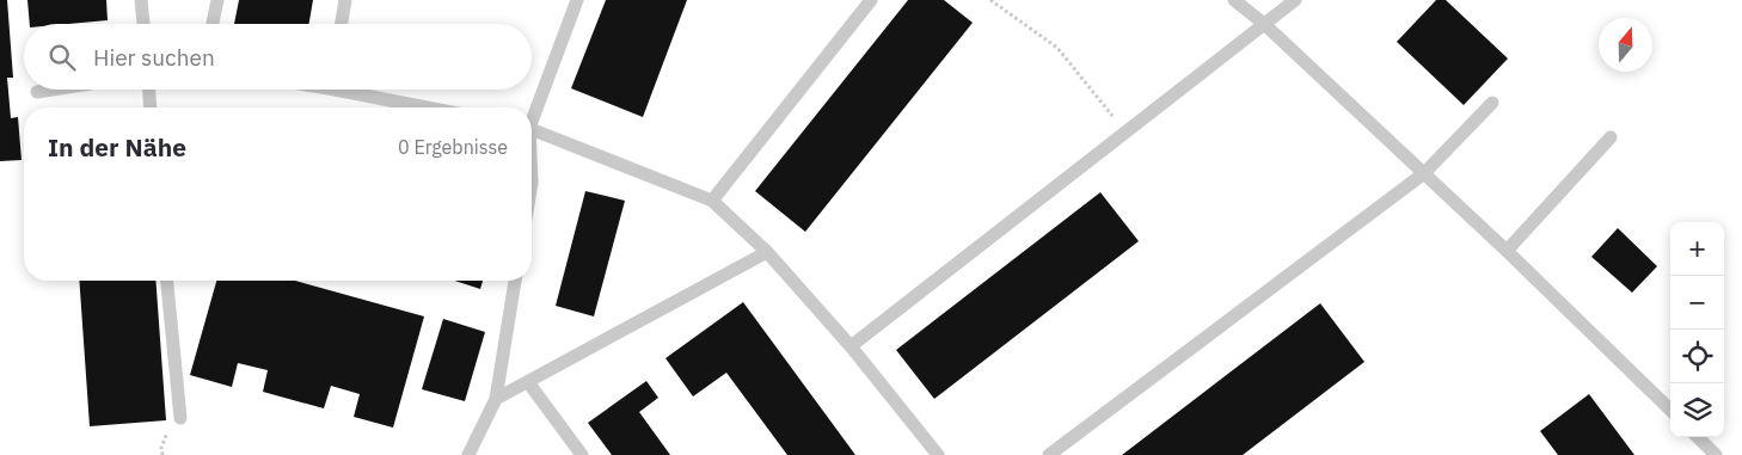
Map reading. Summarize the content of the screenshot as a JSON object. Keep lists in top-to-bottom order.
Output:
{
  "north": "top",
  "page": {
    "search": "Hier suchen",
    "heading": ["In der Nähe", "0 Ergebnisse"],
    "map_buttons": ["+", "−"]
  }
}
